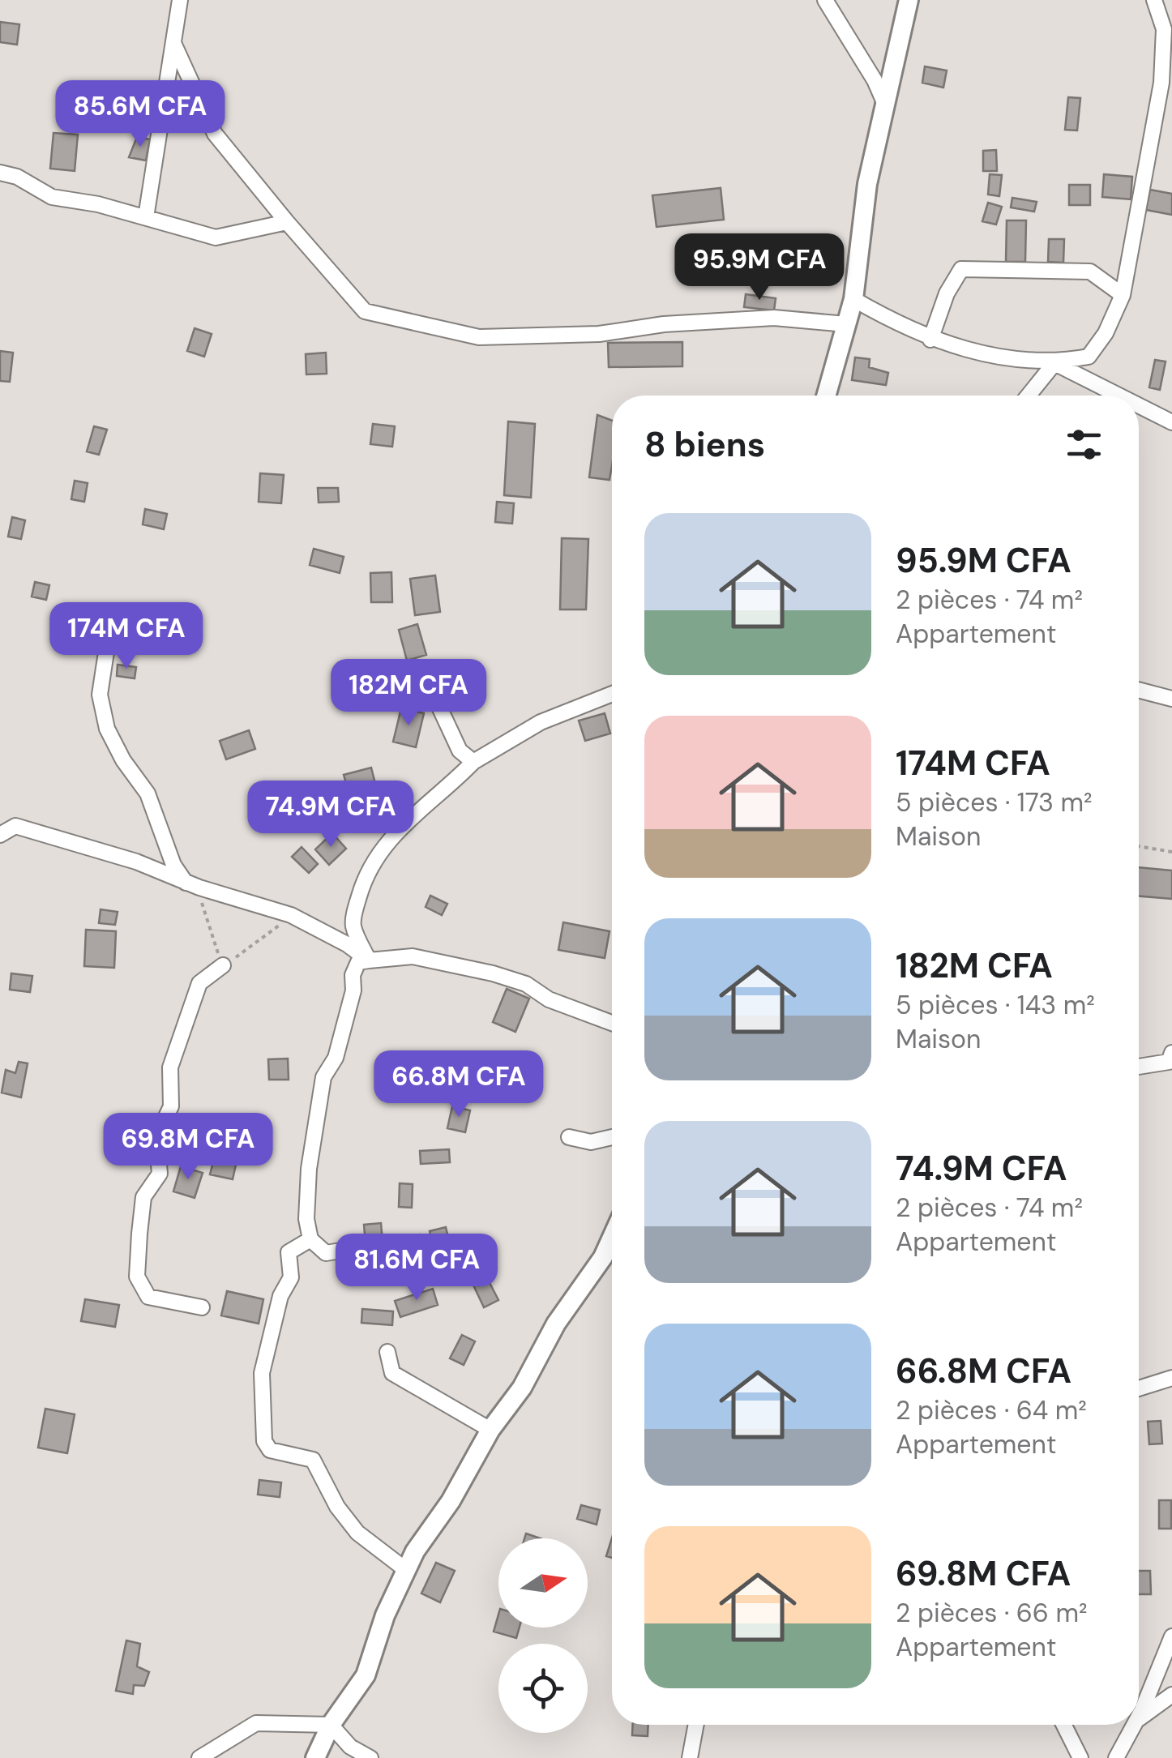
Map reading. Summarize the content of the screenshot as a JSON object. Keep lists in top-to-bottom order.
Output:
{
  "north": "right",
  "page": {
    "price": [
      "85.6M CFA",
      "95.9M CFA",
      "174M CFA",
      "182M CFA",
      "74.9M CFA",
      "66.8M CFA",
      "69.8M CFA",
      "81.6M CFA"
    ],
    "heading": "8 biens",
    "list": [
      {
        "name": "95.9M CFA",
        "note": "2 pièces · 74 m² · Appartement"
      },
      {
        "name": "174M CFA",
        "note": "5 pièces · 173 m² · Maison"
      },
      {
        "name": "182M CFA",
        "note": "5 pièces · 143 m² · Maison"
      },
      {
        "name": "74.9M CFA",
        "note": "2 pièces · 74 m² · Appartement"
      },
      {
        "name": "66.8M CFA",
        "note": "2 pièces · 64 m² · Appartement"
      },
      {
        "name": "69.8M CFA",
        "note": "2 pièces · 66 m² · Appartement"
      }
    ]
  }
}
